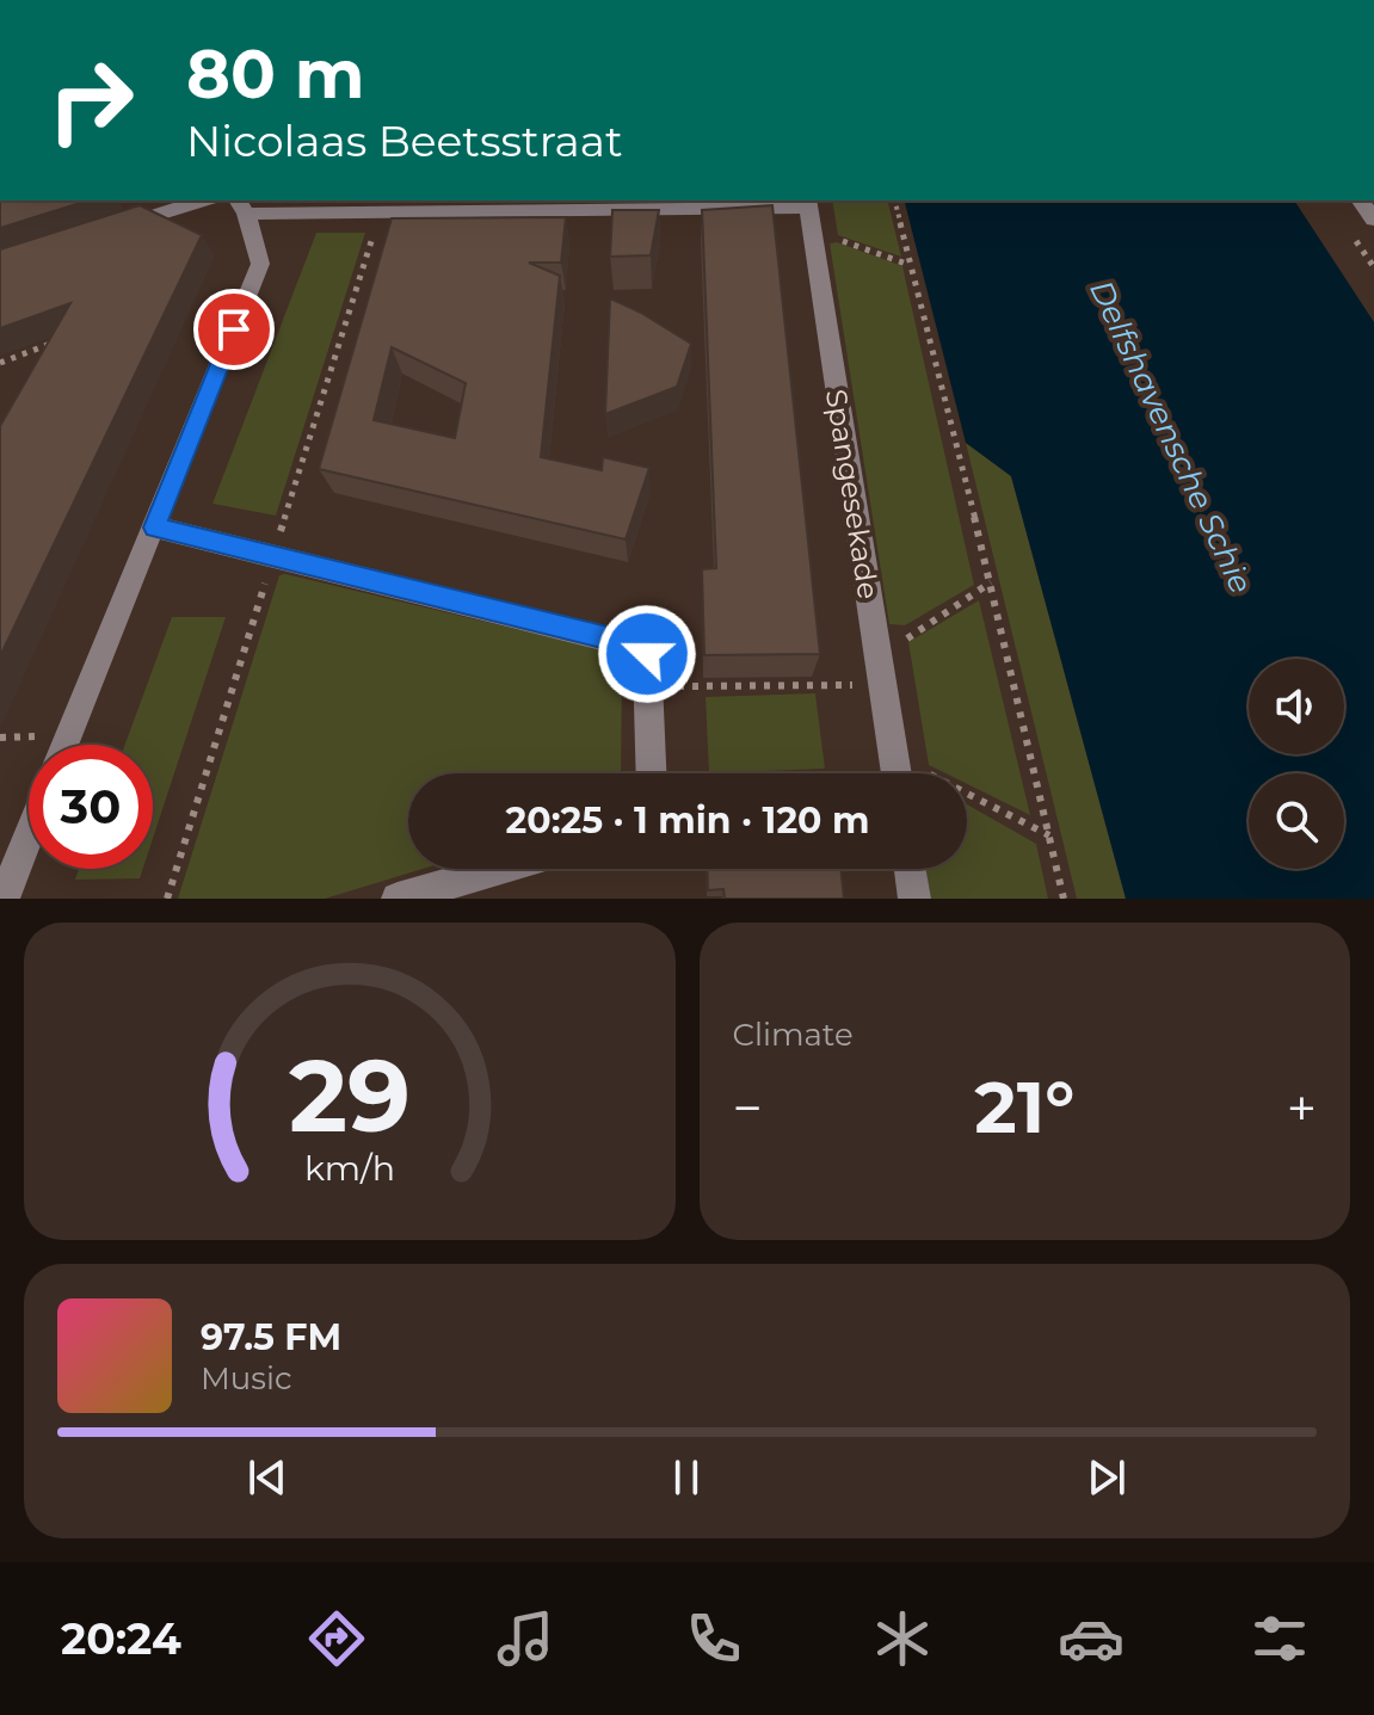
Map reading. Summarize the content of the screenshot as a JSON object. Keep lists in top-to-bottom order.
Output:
{
  "streets": {
    "street": ["Spangesekade"]
  },
  "water": ["Delfshavensche Schie"],
  "page": {
    "turn": ["80 m", "Nicolaas Beetsstraat"],
    "limit": "30",
    "trip": "20:25 · 1 min · 120 m",
    "tile": "Climate",
    "heat": ["−", "21°", "+"],
    "song": ["97.5 FM", "Music"],
    "tabs": "20:24",
    "gauge": ["29", "km/h"]
  }
}
